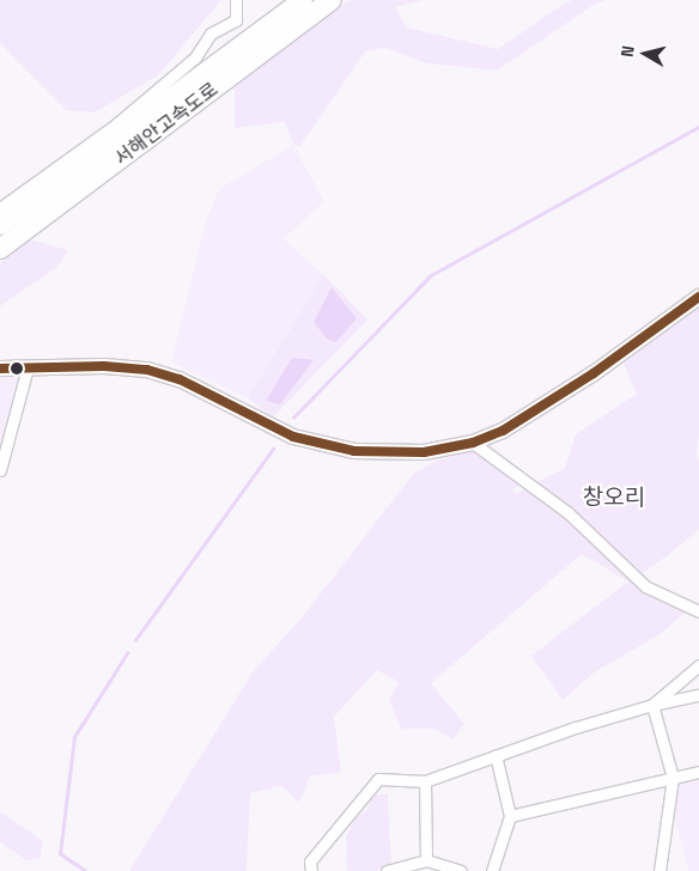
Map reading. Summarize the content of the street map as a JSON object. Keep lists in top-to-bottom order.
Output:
{
  "streets": {
    "highway": ["서해안고속도로"]
  },
  "districts": ["창오리"],
  "north": "left"
}
